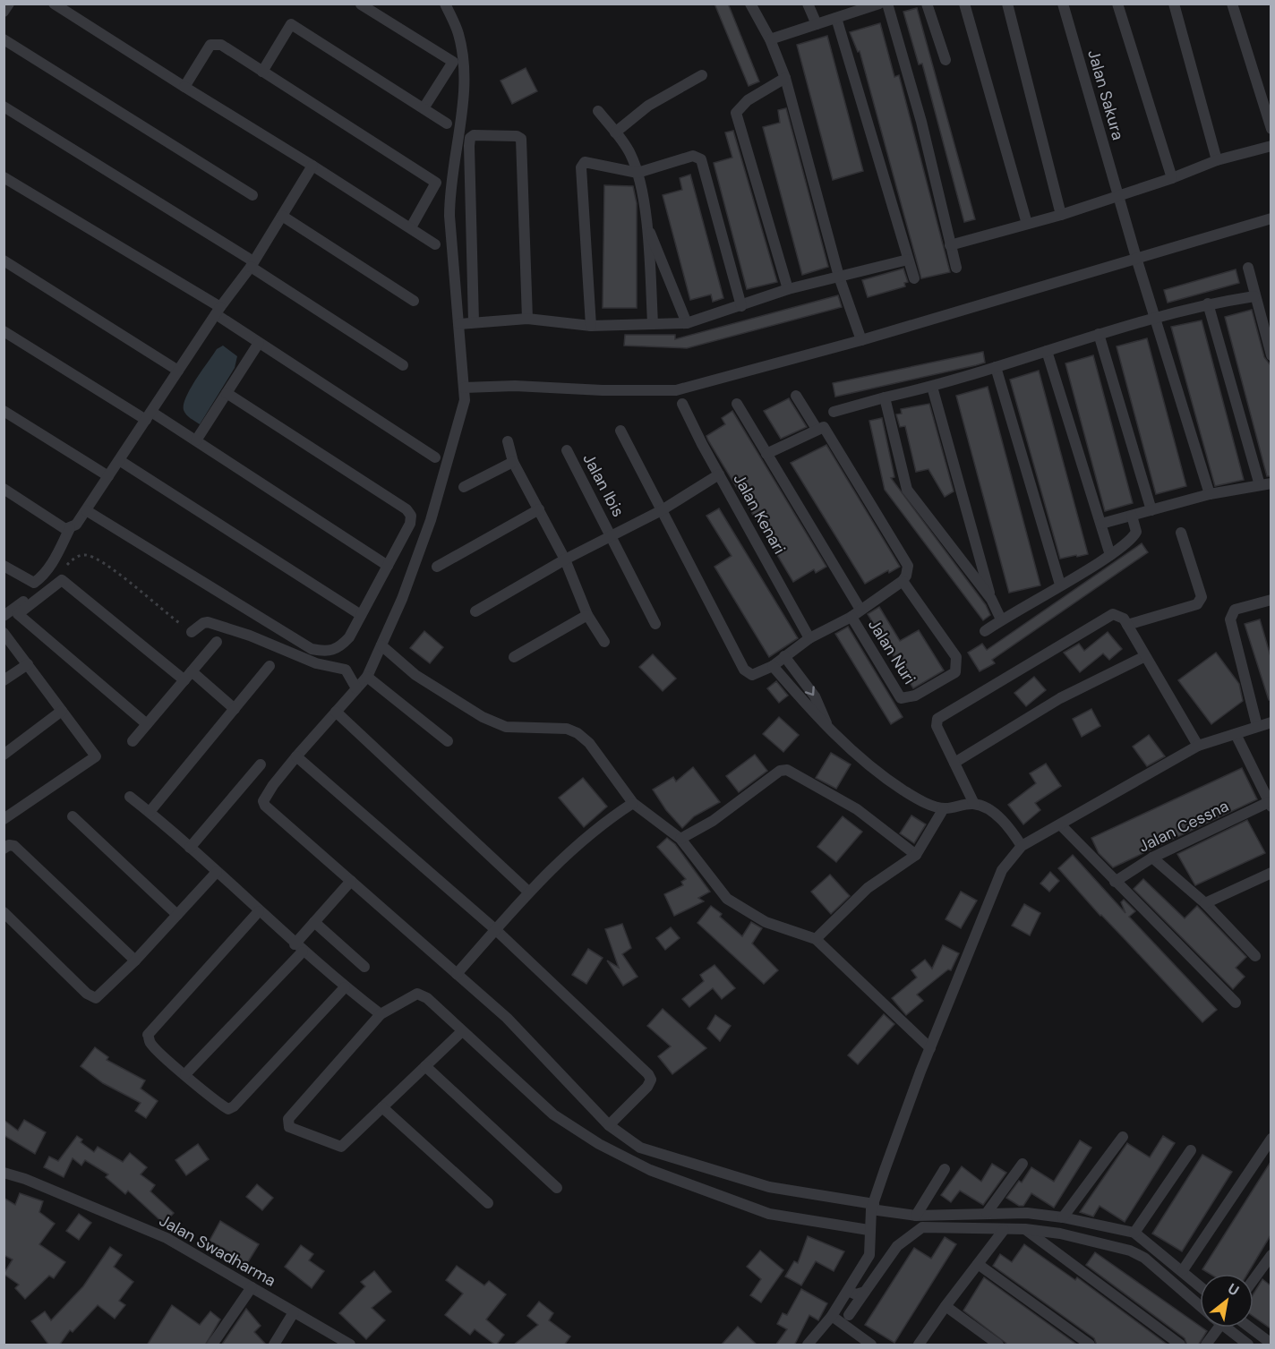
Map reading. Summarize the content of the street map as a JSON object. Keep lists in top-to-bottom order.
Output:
{
  "streets": {
    "street": [
      "Jalan Sakura",
      "Jalan Ibis",
      "Jalan Kenari",
      "Jalan Nuri",
      "Jalan Cessna",
      "Jalan Swadharma"
    ]
  },
  "north": "top right"
}
